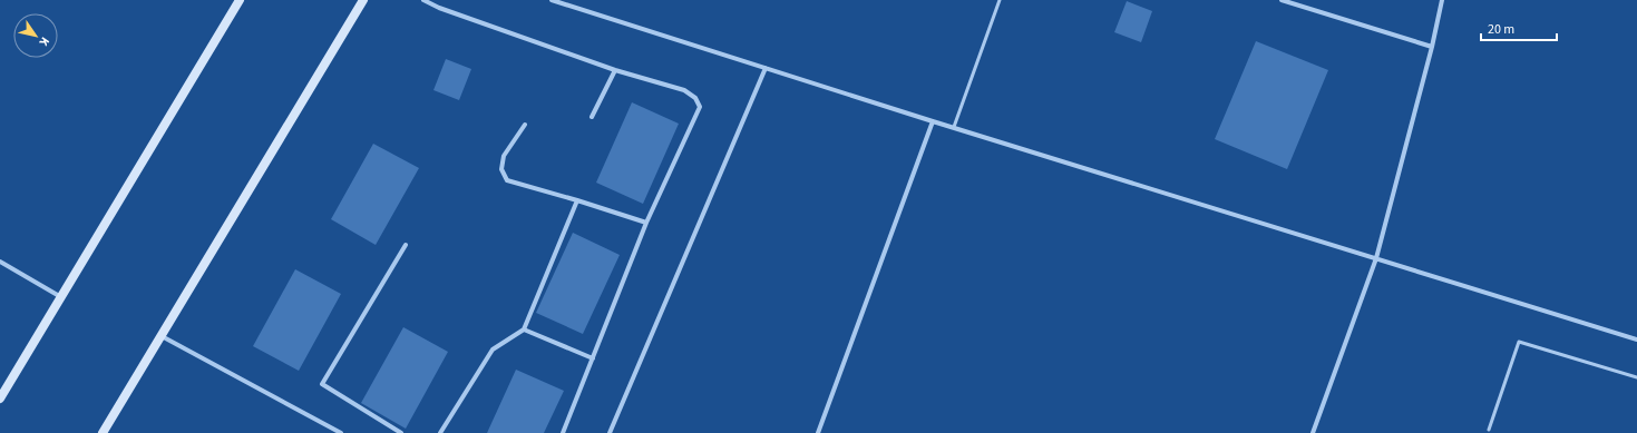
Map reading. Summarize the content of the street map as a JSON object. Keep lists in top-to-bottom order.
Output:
{
  "scale_bar": "20 m",
  "north": "bottom right"
}
